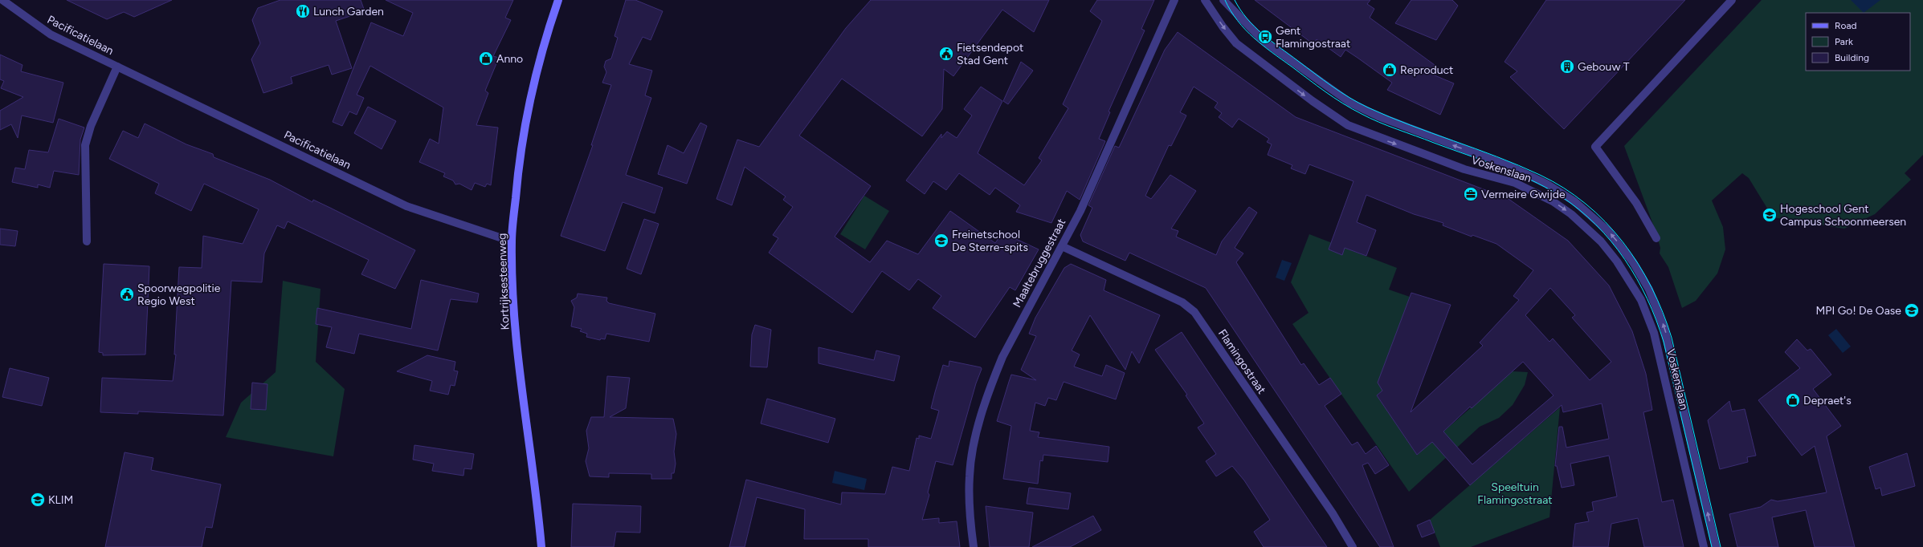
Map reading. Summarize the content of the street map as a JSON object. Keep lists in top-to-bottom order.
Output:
{
  "streets": {
    "main road": ["Kortrijksesteenweg"],
    "street": [
      "Pacificatielaan",
      "Voskenslaan",
      "Maaltebruggestraat",
      "Flamingostraat"
    ]
  },
  "crossings": [
    ["Pacificatielaan", "Kortrijksesteenweg"],
    ["Maaltebruggestraat", "Flamingostraat"]
  ],
  "parks": ["Speeltuin Flamingostraat"],
  "places": {
    "restaurant": ["Lunch Garden"],
    "bus stop": ["Gent Flamingostraat"],
    "public building": ["Fietsendepot Stad Gent", "Spoorwegpolitie Regio West"],
    "shop": ["Anno", "Reproduct", "Depraet's"],
    "building": ["Gebouw T"],
    "office": ["Vermeire Gwijde"],
    "school or university": [
      "Hogeschool Gent Campus Schoonmeersen",
      "Freinetschool De Sterre-spits",
      "MPI Go! De Oase",
      "KLIM"
    ]
  },
  "legend": ["Road", "Park", "Building"]
}
